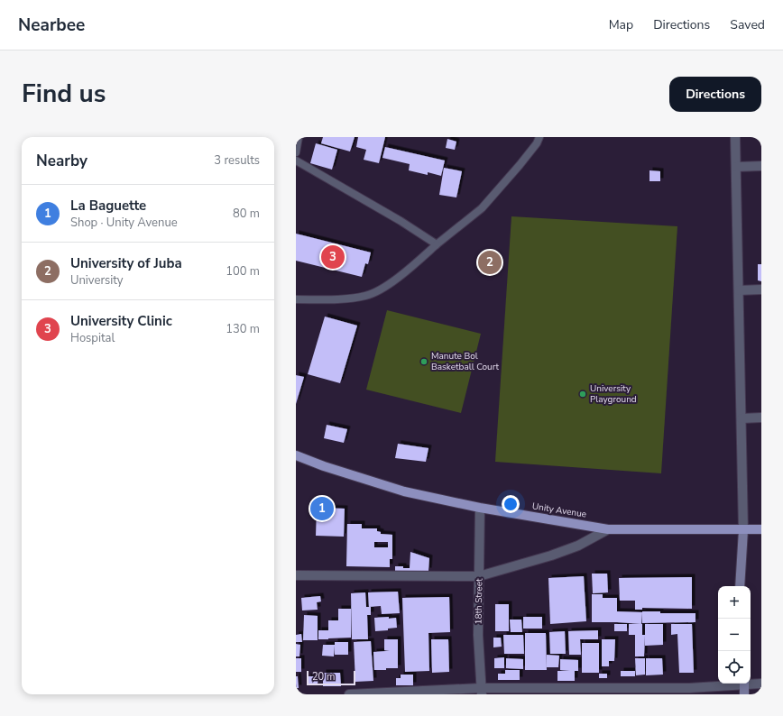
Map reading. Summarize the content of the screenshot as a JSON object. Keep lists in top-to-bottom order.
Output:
{
  "streets": {
    "main road": ["Unity Avenue"],
    "street": ["18th Street"]
  },
  "crossings": [
    ["Unity Avenue", "18th Street"]
  ],
  "places": ["Manute Bol Basketball Court", "University Playground"],
  "scale_bar": "20 m",
  "page": {
    "header": "Nearbee",
    "nav": ["Map", "Directions", "Saved"],
    "title": "Find us",
    "buttons": "Directions",
    "heading": ["Nearby", "3 results"],
    "list": [
      {
        "mark": "1",
        "name": "La Baguette",
        "note": "Shop · Unity Avenue",
        "value": "80 m"
      },
      {
        "mark": "2",
        "name": "University of Juba",
        "note": "University",
        "value": "100 m"
      },
      {
        "mark": "3",
        "name": "University Clinic",
        "note": "Hospital",
        "value": "130 m"
      }
    ],
    "pins": ["3", "2", "1"],
    "map_buttons": ["+", "−"],
    "scale": "20 m"
  }
}
